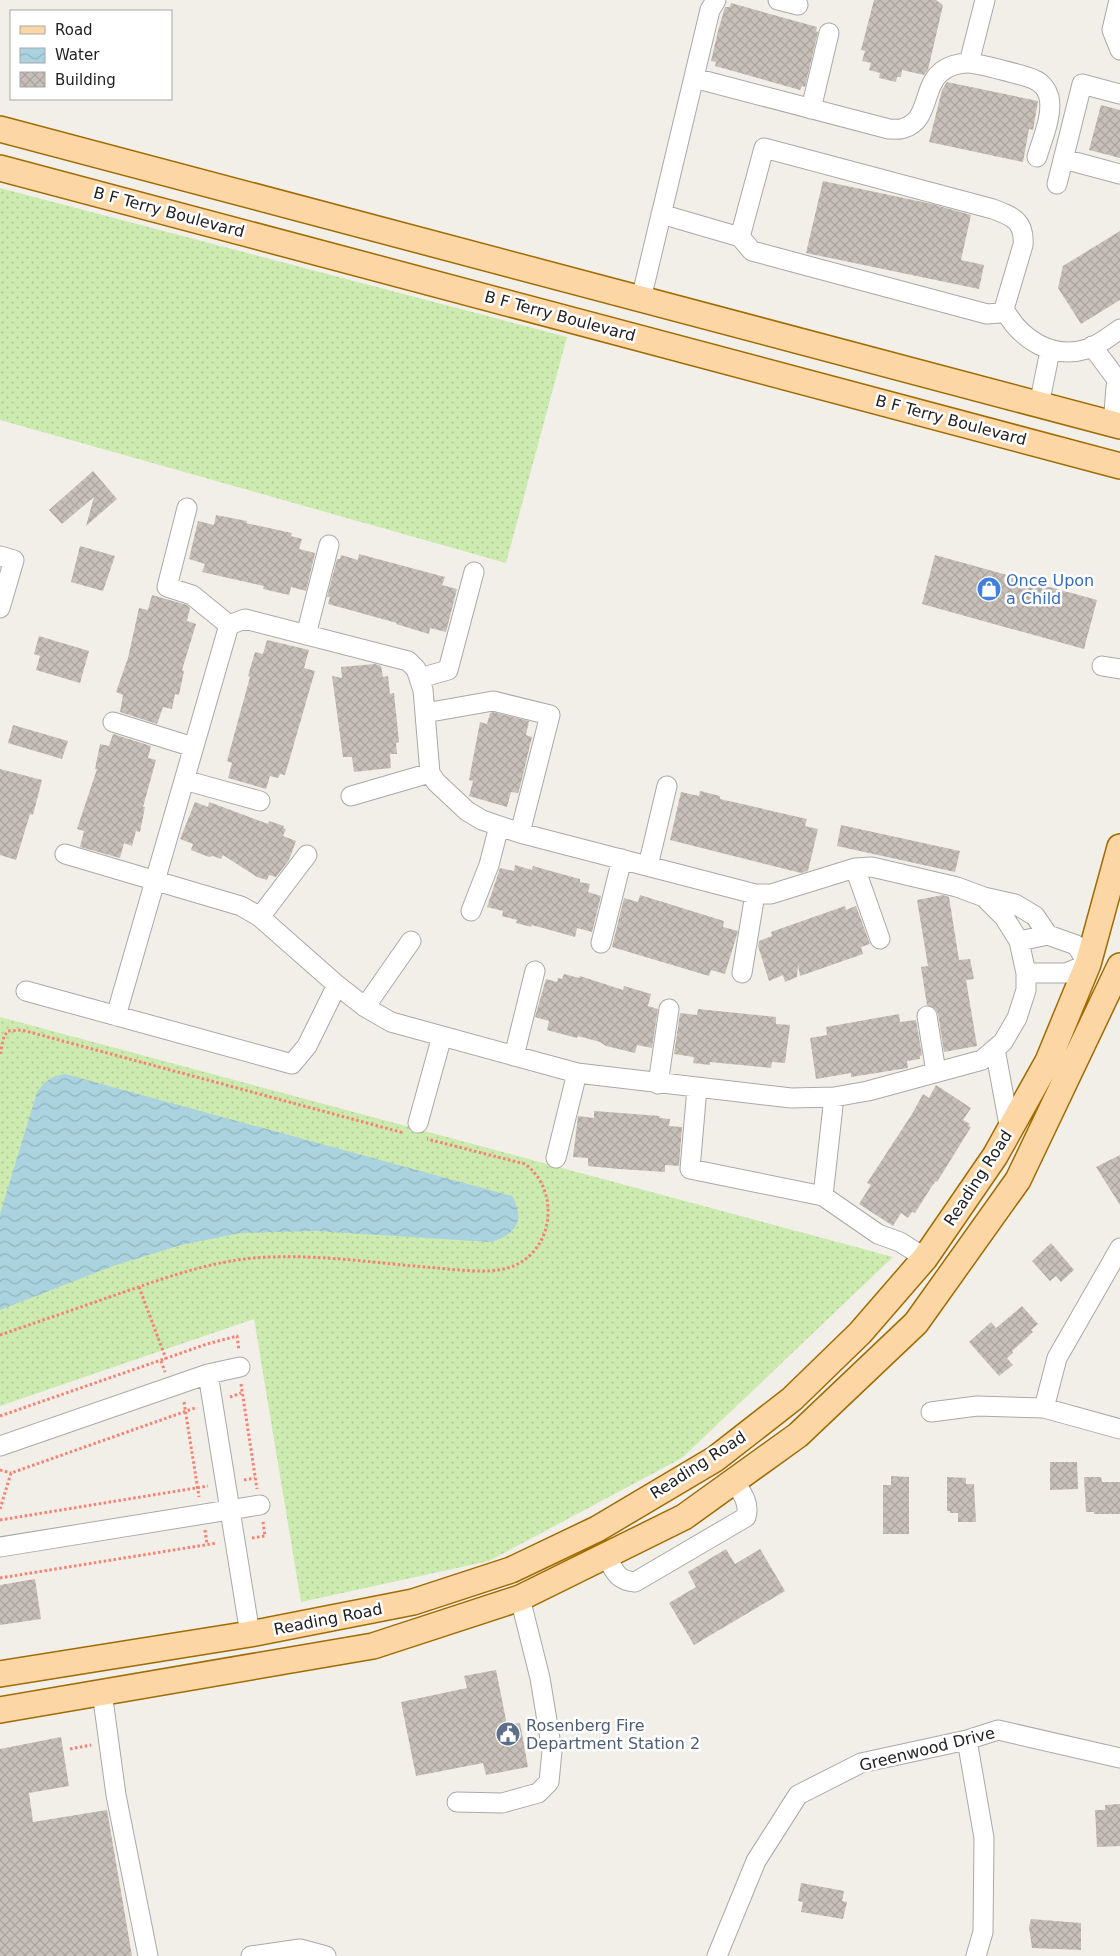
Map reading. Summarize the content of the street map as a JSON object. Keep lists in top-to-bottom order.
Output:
{
  "streets": {
    "main road": ["B F Terry Boulevard", "Reading Road"],
    "street": ["Greenwood Drive"]
  },
  "places": {
    "shop": ["Once Upon a Child"],
    "public building": ["Rosenberg Fire Department Station 2"]
  },
  "legend": ["Road", "Water", "Building"]
}
